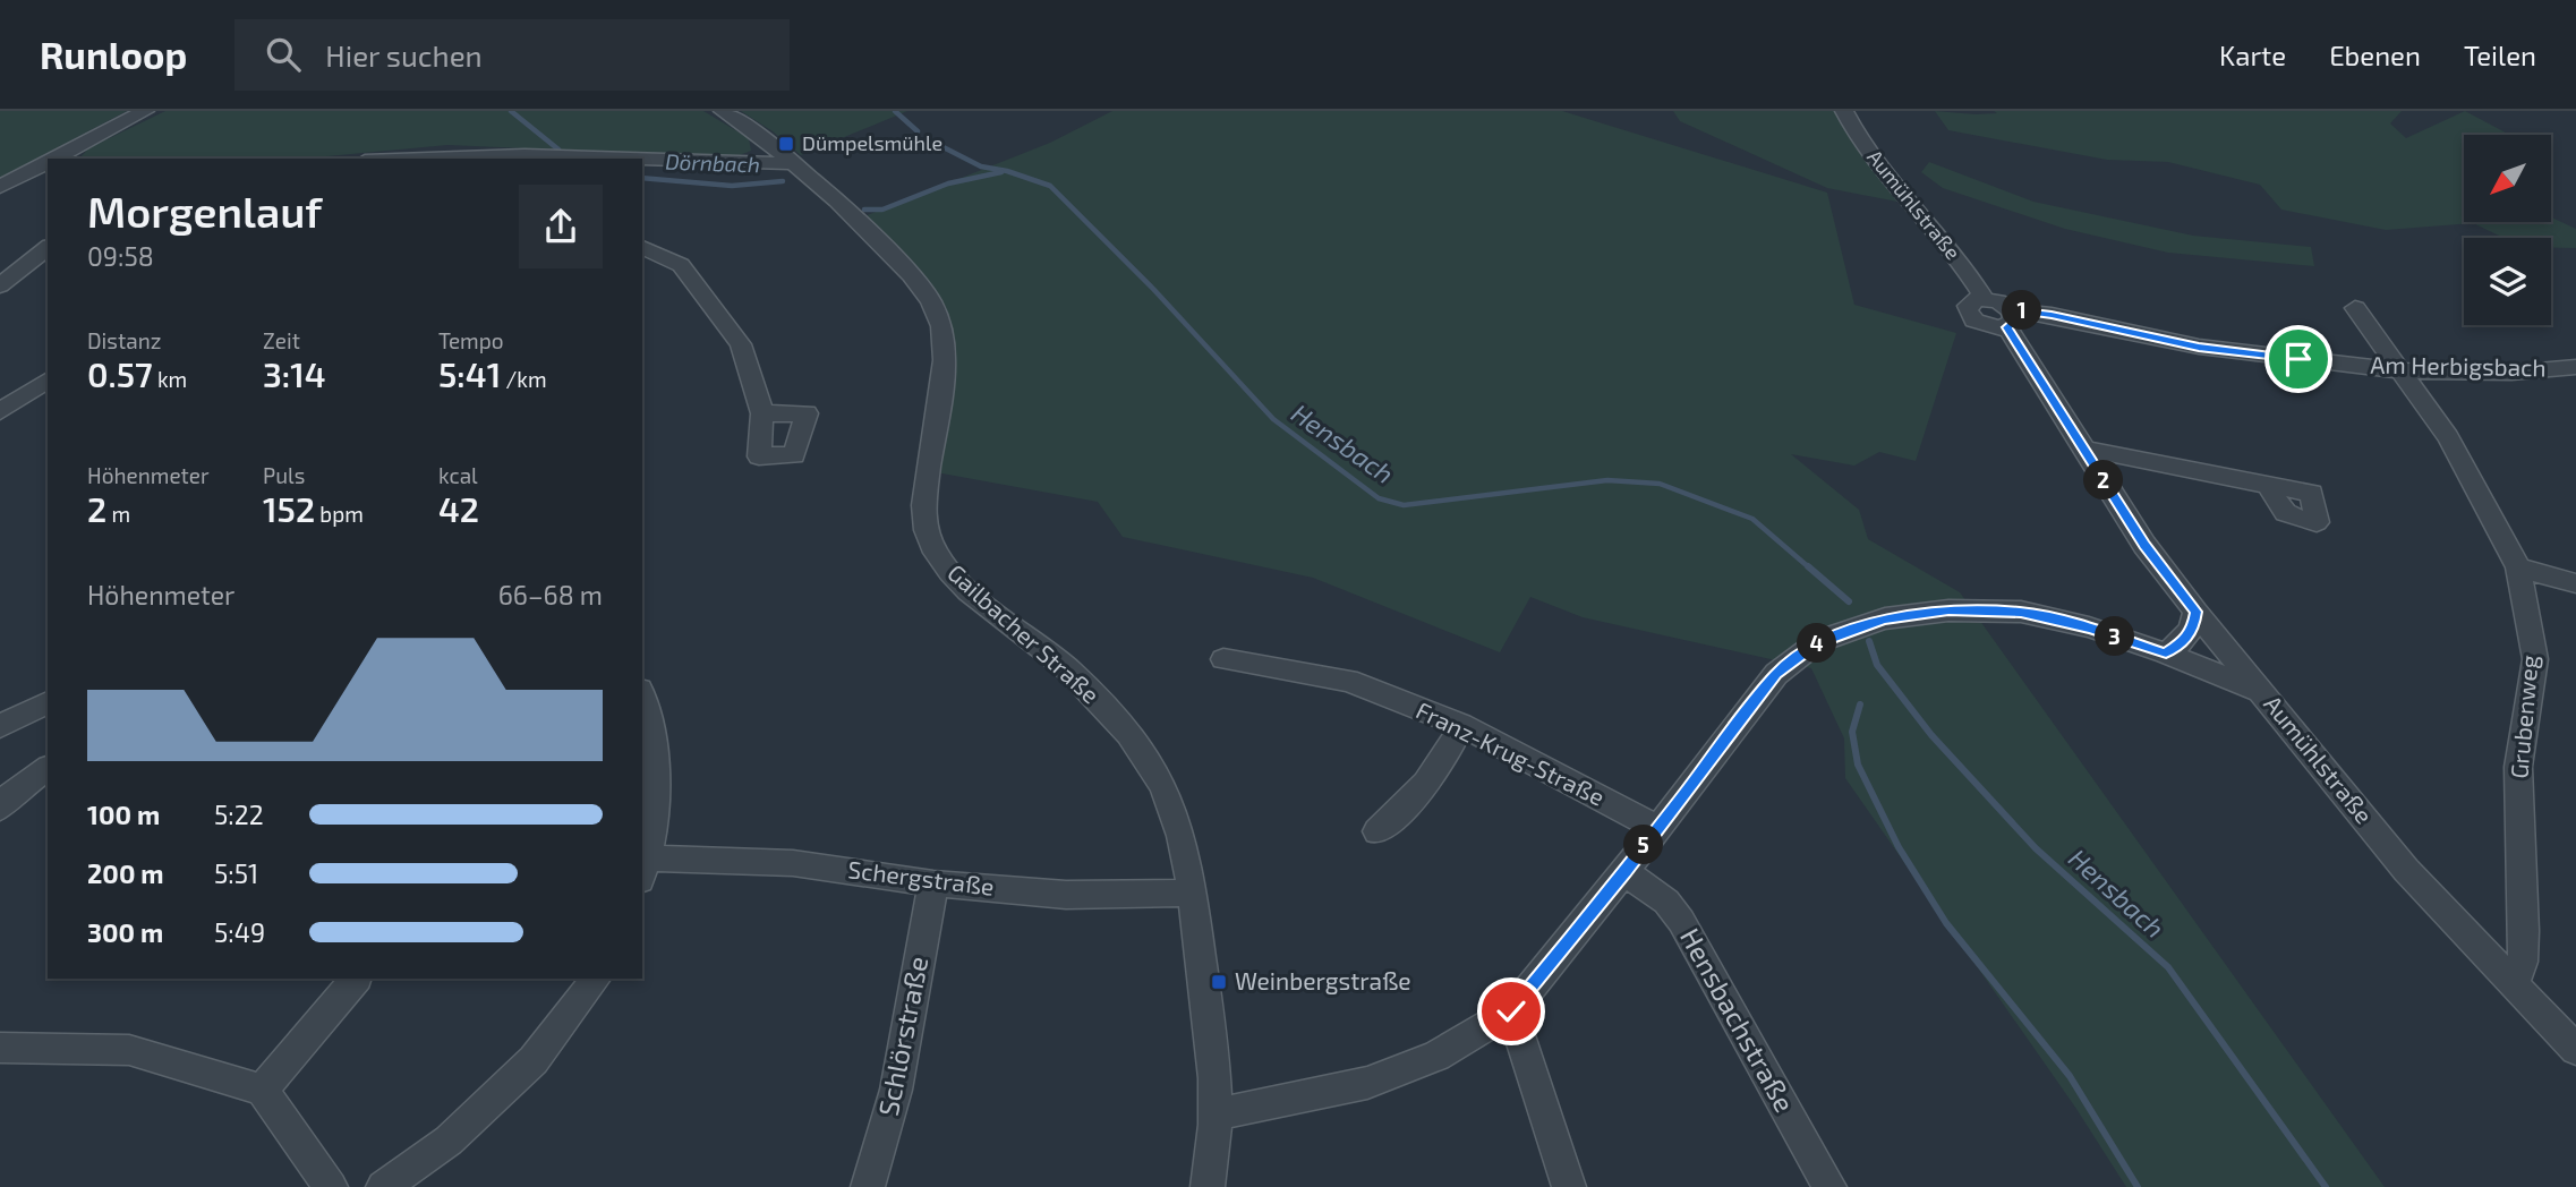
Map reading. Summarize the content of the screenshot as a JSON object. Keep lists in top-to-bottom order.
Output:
{
  "streets": {
    "street": [
      "Aumühlstraße",
      "Am Herbigsbach",
      "Gailbacher Straße",
      "Grubenweg",
      "Franz-Krug-Straße",
      "Schergstraße",
      "Hensbachstraße",
      "Schlörstraße"
    ]
  },
  "crossings": [
    ["Aumühlstraße", "Am Herbigsbach"],
    ["Aumühlstraße", "Grubenweg"],
    ["Am Herbigsbach", "Grubenweg"],
    ["Gailbacher Straße", "Schergstraße"],
    ["Schergstraße", "Schlörstraße"]
  ],
  "water": ["Dörnbach", "Hensbach"],
  "places": {
    "transit": ["Dümpelsmühle", "Weinbergstraße"]
  },
  "north": "bottom left",
  "page": {
    "header": "Runloop",
    "search": "Hier suchen",
    "nav": ["Karte", "Ebenen", "Teilen"],
    "heading": ["Morgenlauf", "09:58"],
    "pins": [
      "1",
      "2",
      "3",
      "4",
      "5"
    ],
    "stats": [
      ["Distanz", "0.57 km"],
      ["Zeit", "3:14"],
      ["Tempo", "5:41 /km"],
      ["Höhenmeter", "2 m"],
      ["Puls", "152 bpm"],
      ["kcal", "42"]
    ],
    "chart": ["Höhenmeter", "66–68 m"],
    "list": [
      {
        "name": "100 m",
        "note": "5:22"
      },
      {
        "name": "200 m",
        "note": "5:51"
      },
      {
        "name": "300 m",
        "note": "5:49"
      }
    ]
  }
}
